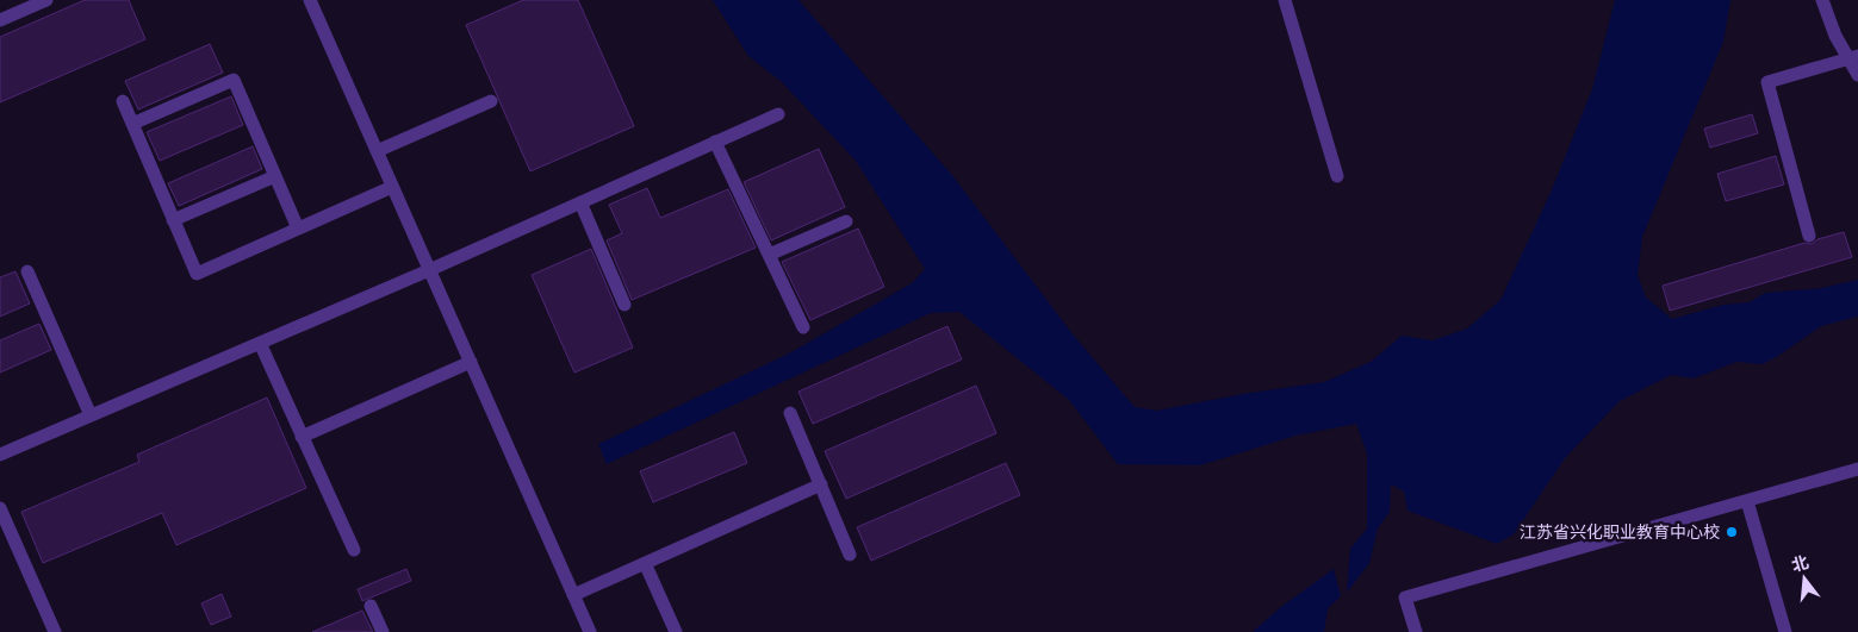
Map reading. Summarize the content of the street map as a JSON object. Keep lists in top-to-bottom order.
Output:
{
  "places": ["江苏省兴化职业教育中心校"],
  "north": "top"
}
